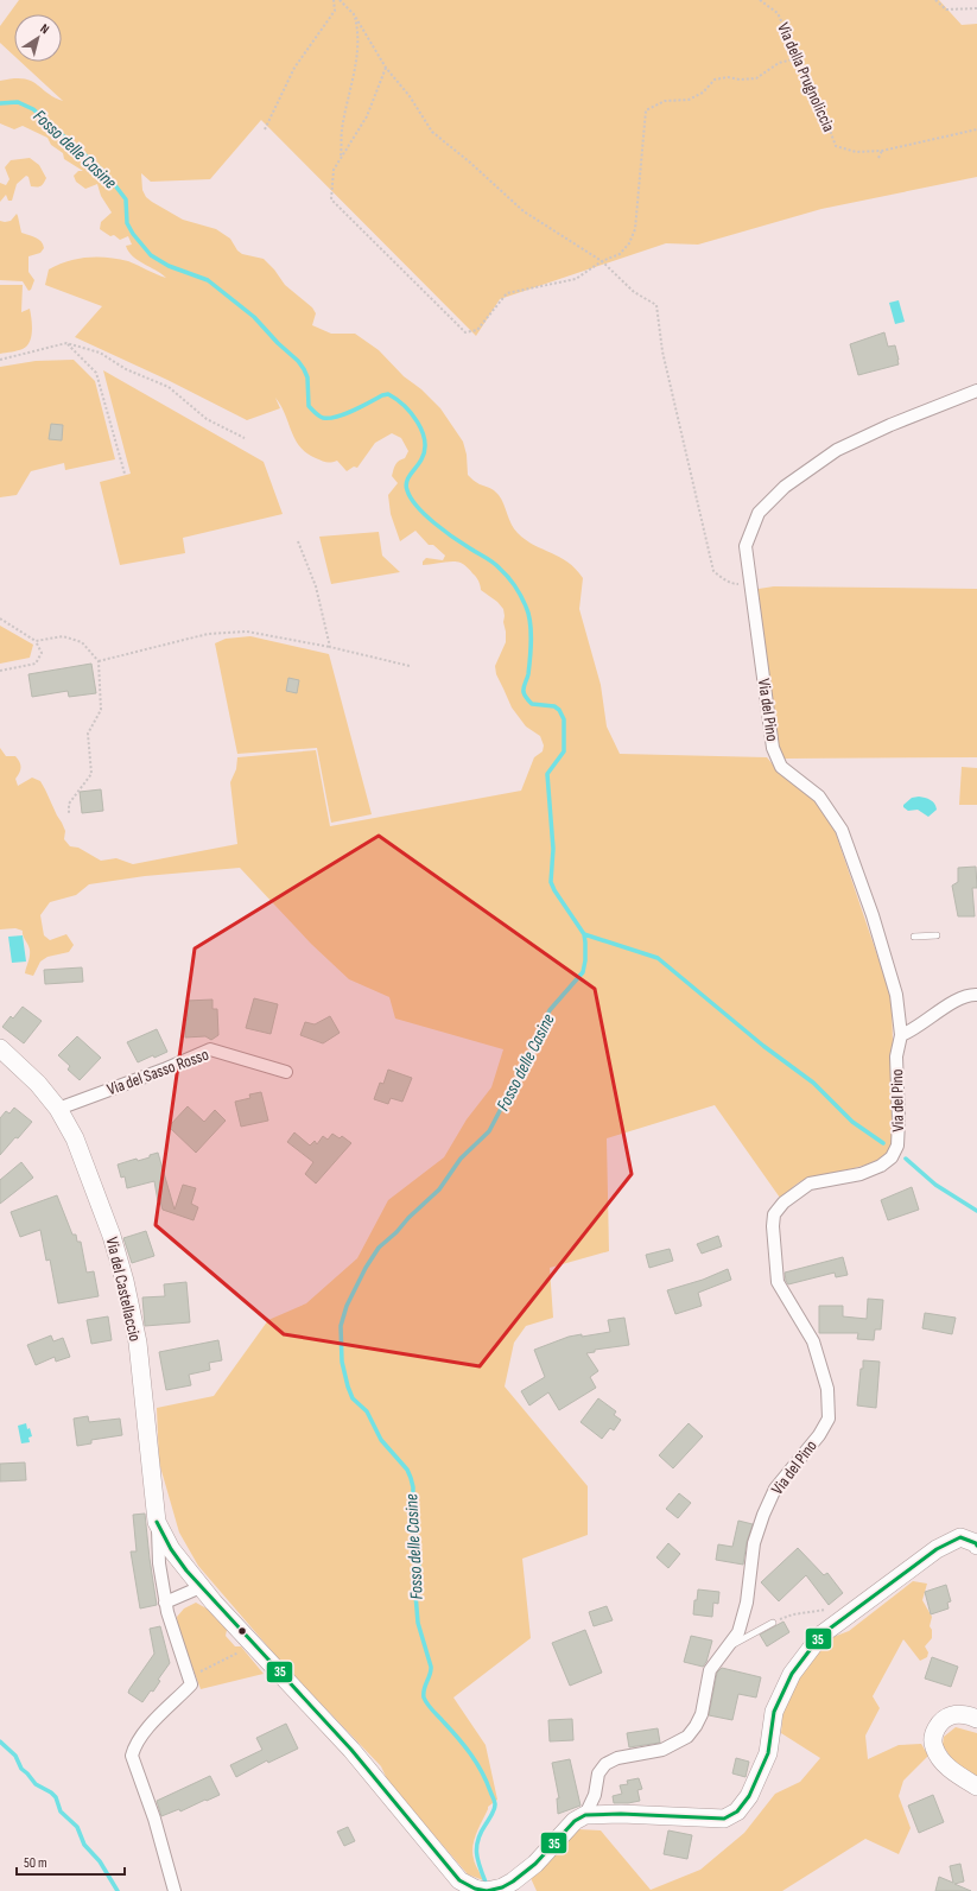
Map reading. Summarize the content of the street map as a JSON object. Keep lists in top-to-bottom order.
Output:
{
  "streets": {
    "street": ["Via del Pino", "Via del Sasso Rosso", "Via del Castellaccio"],
    "path": ["Via della Prugnoliccia"]
  },
  "crossings": [
    ["Via del Sasso Rosso", "Via del Castellaccio"]
  ],
  "water": ["Fosso delle Casine"],
  "lines": ["transit line 35"],
  "scale_bar": "50 m",
  "north": "top right"
}
